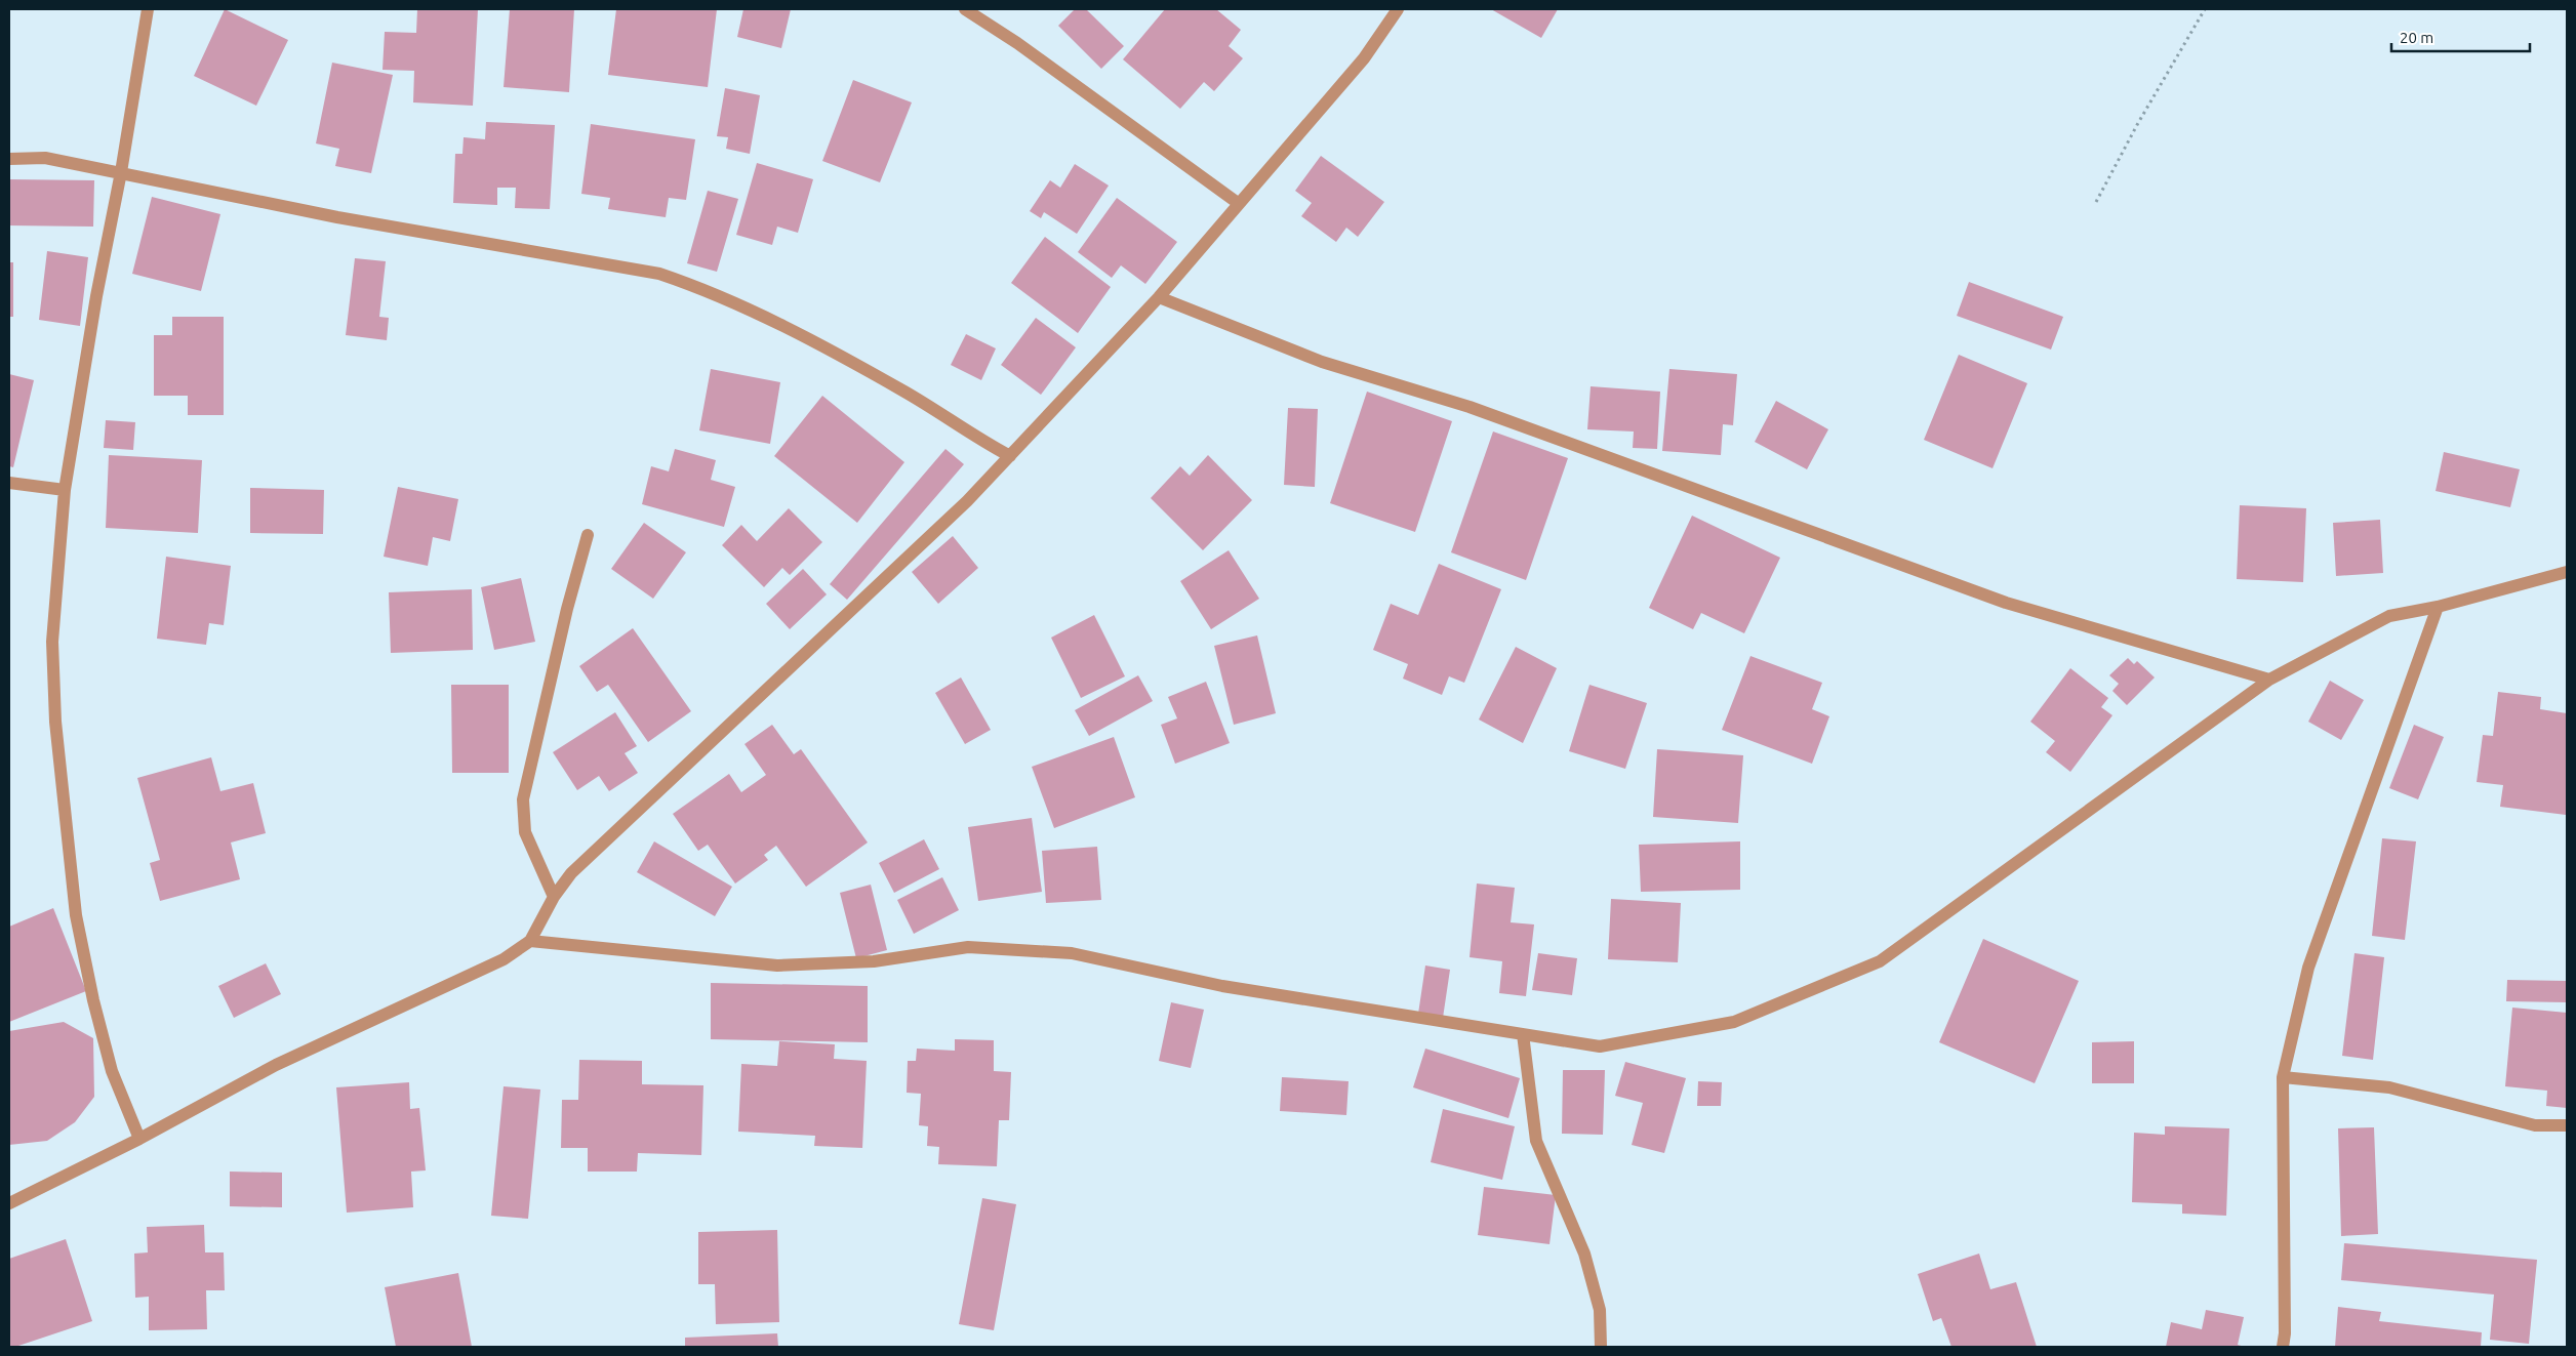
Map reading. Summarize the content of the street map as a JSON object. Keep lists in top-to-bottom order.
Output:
{
  "scale_bar": "20 m"
}
